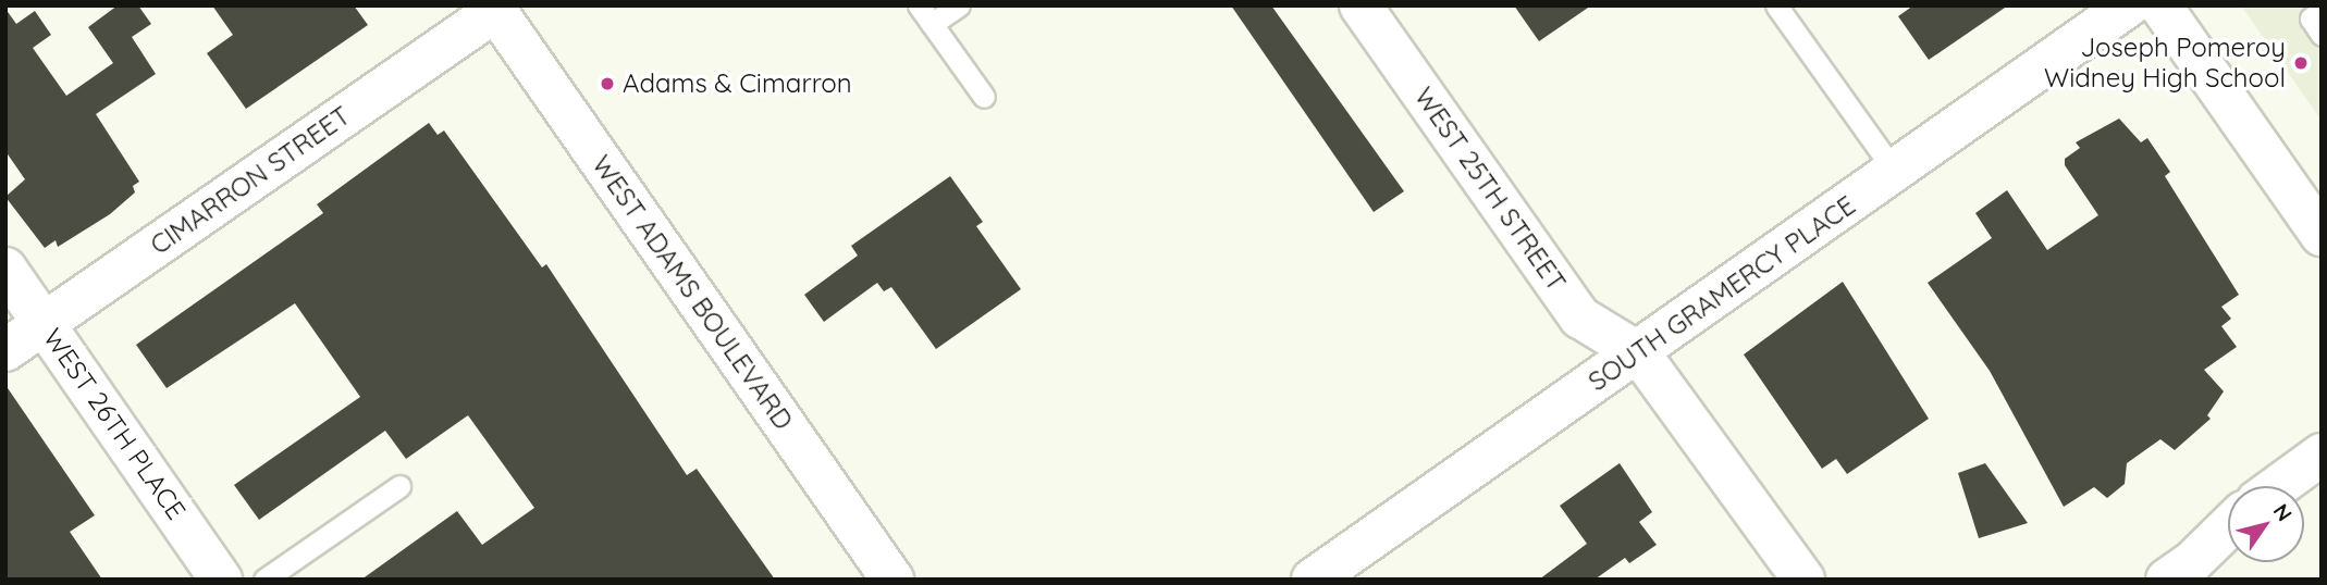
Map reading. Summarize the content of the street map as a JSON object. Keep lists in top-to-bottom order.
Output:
{
  "streets": {
    "street": [
      "CIMARRON STREET",
      "WEST 25TH STREET",
      "WEST ADAMS BOULEVARD",
      "SOUTH GRAMERCY PLACE",
      "WEST 26TH PLACE"
    ]
  },
  "crossings": [
    ["CIMARRON STREET", "WEST ADAMS BOULEVARD"],
    ["CIMARRON STREET", "WEST 26TH PLACE"],
    ["WEST 25TH STREET", "SOUTH GRAMERCY PLACE"]
  ],
  "places": ["Joseph Pomeroy Widney High School", "Adams & Cimarron"],
  "north": "top right"
}
